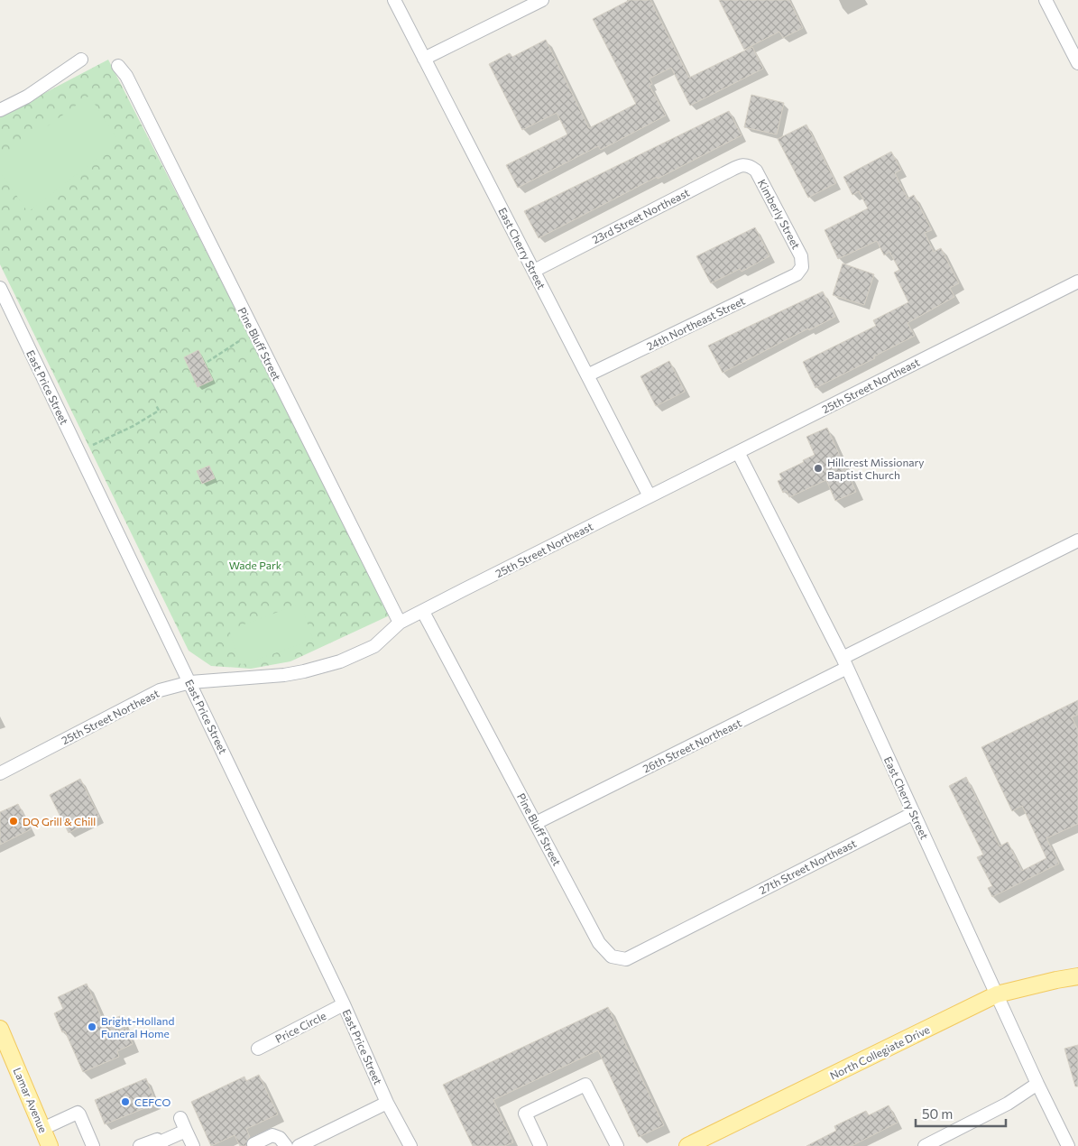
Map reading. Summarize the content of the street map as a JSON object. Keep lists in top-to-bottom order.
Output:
{
  "streets": {
    "main road": ["North Collegiate Drive", "Lamar Avenue"],
    "street": [
      "Kimberly Street",
      "23rd Street Northeast",
      "East Cherry Street",
      "24th Northeast Street",
      "Pine Bluff Street",
      "25th Street Northeast",
      "East Price Street",
      "26th Street Northeast",
      "27th Street Northeast",
      "Price Circle"
    ]
  },
  "crossings": [
    ["Kimberly Street", "23rd Street Northeast"],
    ["Kimberly Street", "24th Northeast Street"],
    ["23rd Street Northeast", "East Cherry Street"],
    ["East Cherry Street", "24th Northeast Street"],
    ["East Cherry Street", "25th Street Northeast"],
    ["East Cherry Street", "26th Street Northeast"],
    ["East Cherry Street", "27th Street Northeast"],
    ["East Cherry Street", "North Collegiate Drive"],
    ["Pine Bluff Street", "25th Street Northeast"],
    ["Pine Bluff Street", "26th Street Northeast"],
    ["Pine Bluff Street", "27th Street Northeast"],
    ["25th Street Northeast", "East Price Street"],
    ["East Price Street", "Price Circle"]
  ],
  "parks": ["Wade Park"],
  "places": [
    "Hillcrest Missionary Baptist Church",
    "DQ Grill & Chill",
    "Bright-Holland Funeral Home",
    "CEFCO"
  ],
  "scale_bar": "50 m"
}
